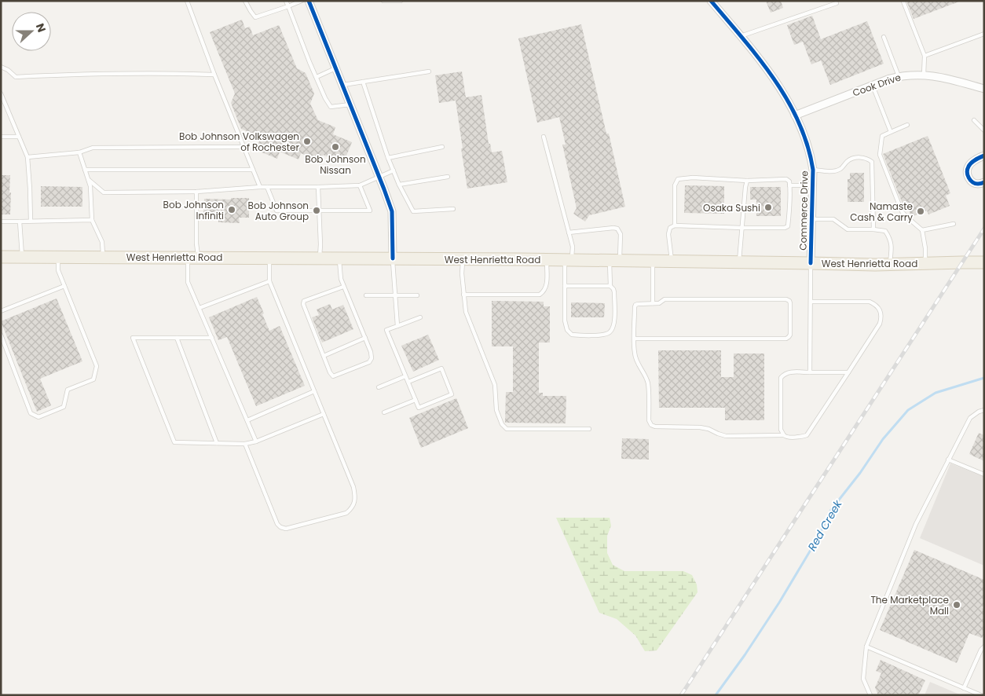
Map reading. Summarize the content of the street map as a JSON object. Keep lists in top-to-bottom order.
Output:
{
  "streets": {
    "main road": ["West Henrietta Road"],
    "street": ["Cook Drive", "Commerce Drive"]
  },
  "crossings": [
    ["Cook Drive", "Commerce Drive"],
    ["Commerce Drive", "West Henrietta Road"]
  ],
  "water": ["Red Creek"],
  "places": [
    "Bob Johnson Volkswagen of Rochester",
    "Bob Johnson Nissan",
    "Osaka Sushi",
    "Bob Johnson Infiniti",
    "Bob Johnson Auto Group",
    "Namaste Cash & Carry",
    "The Marketplace Mall"
  ],
  "north": "right"
}
